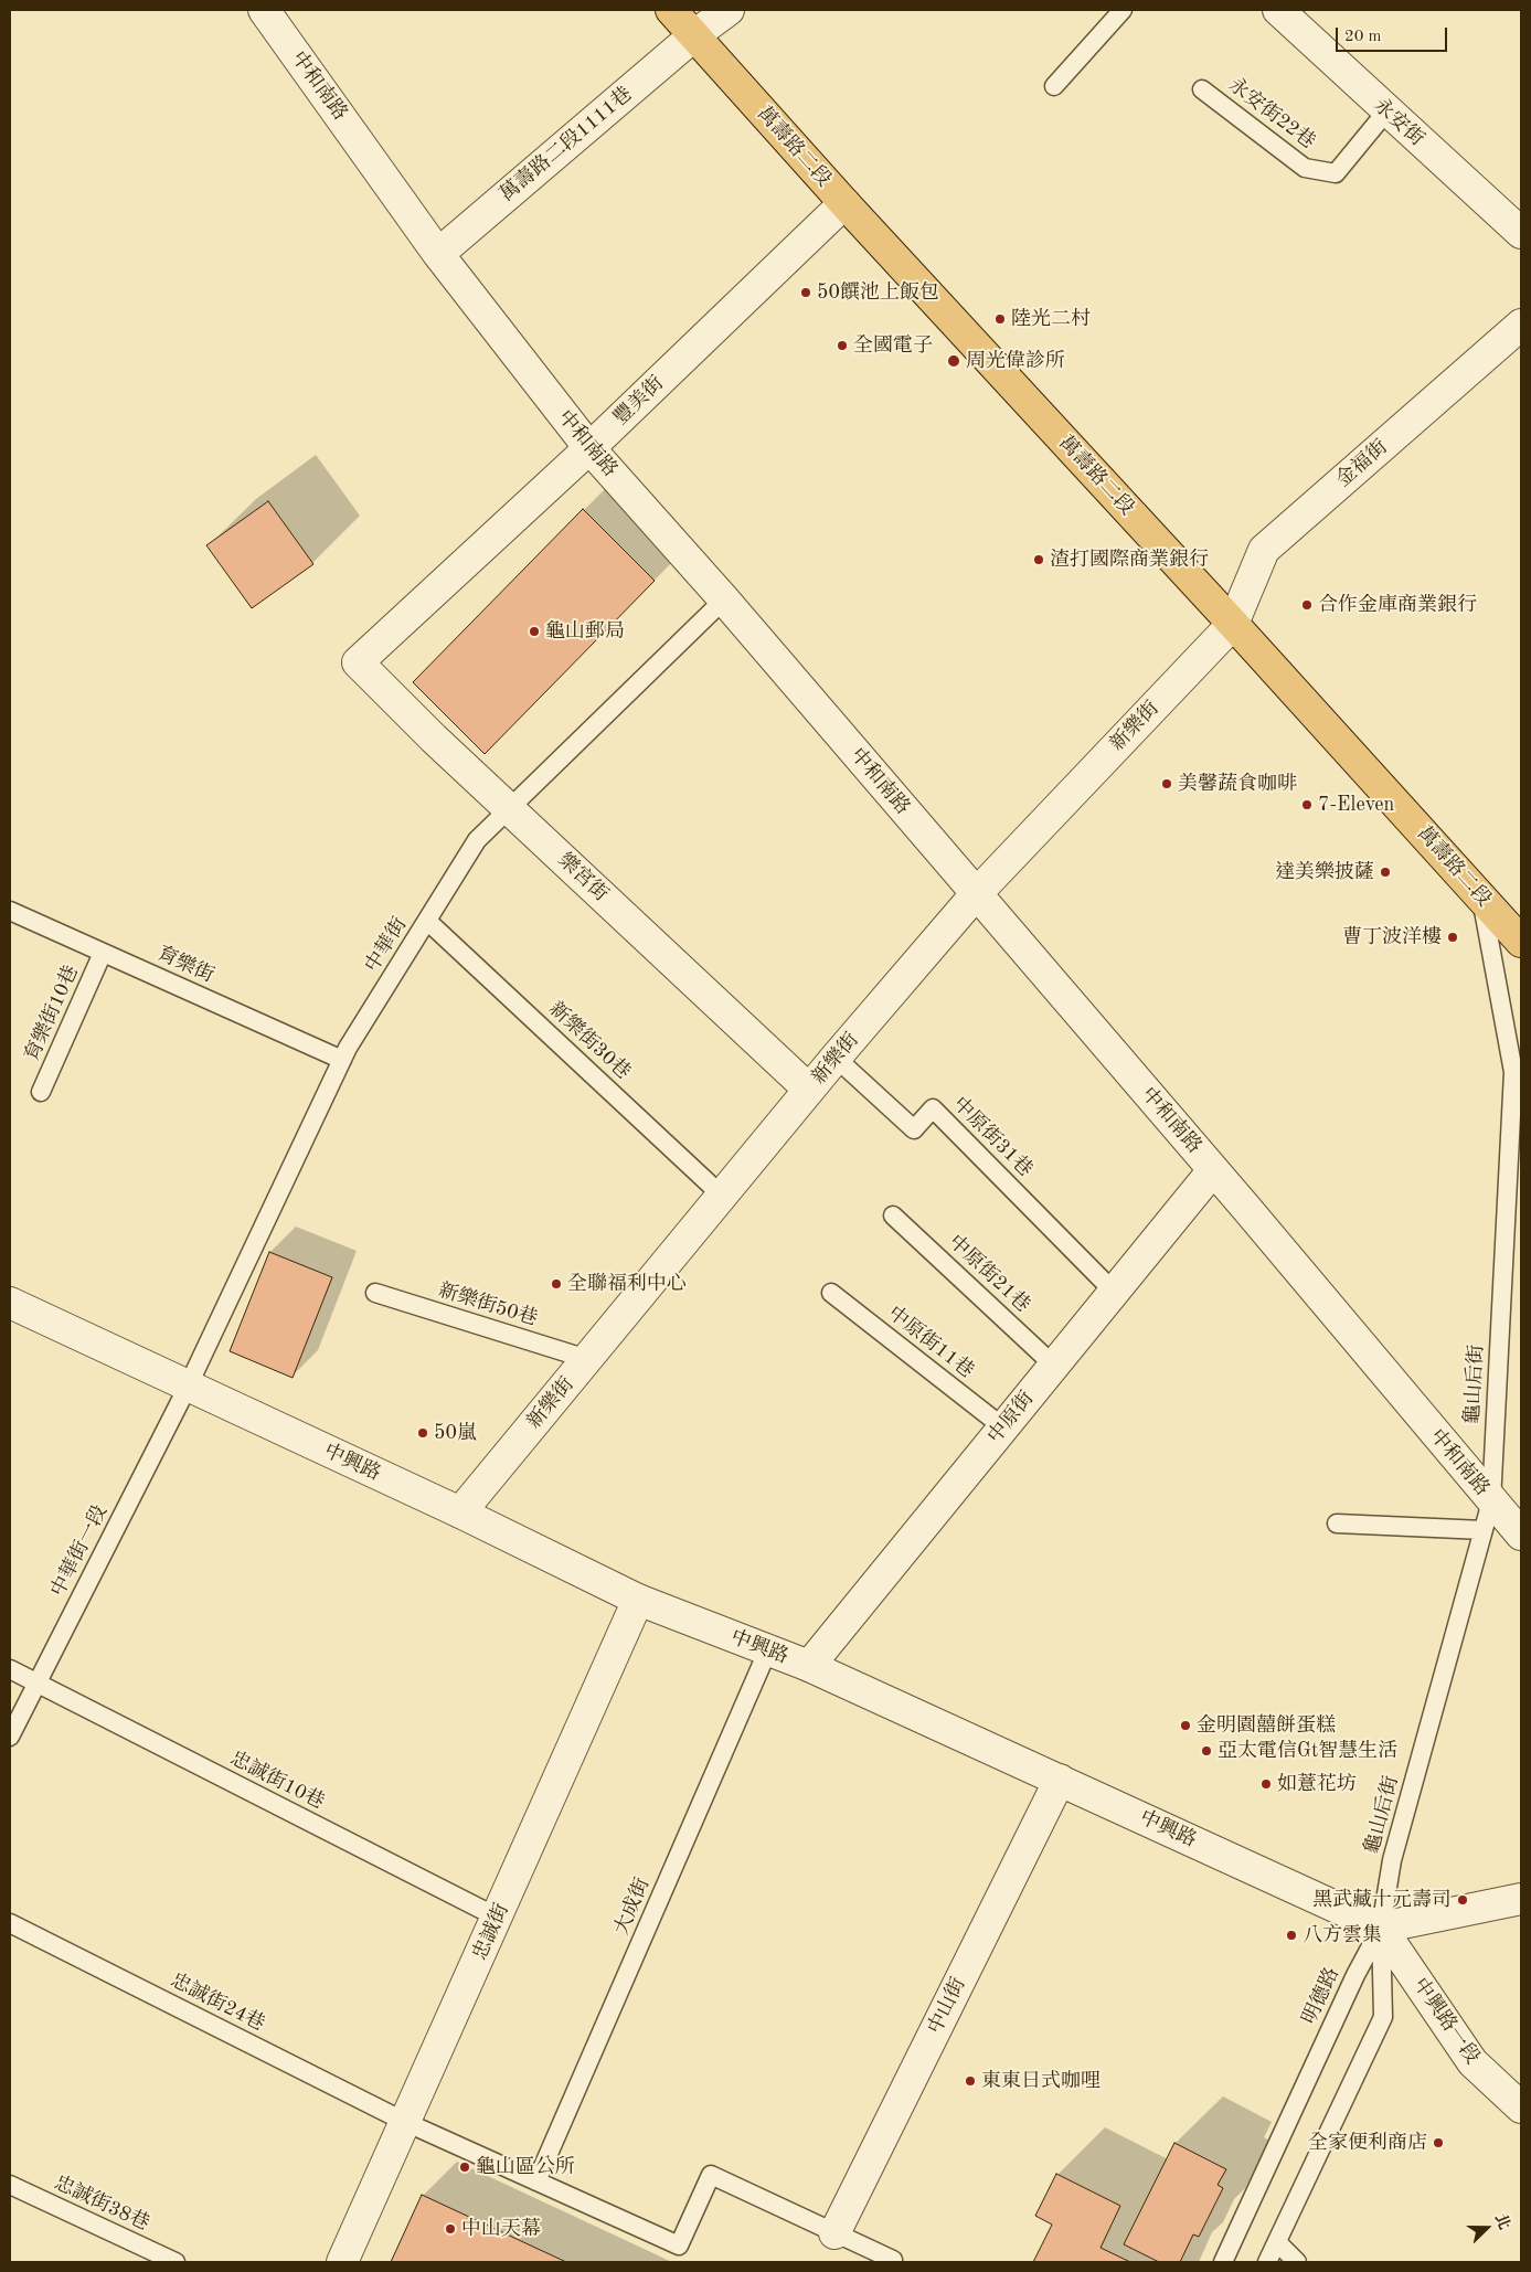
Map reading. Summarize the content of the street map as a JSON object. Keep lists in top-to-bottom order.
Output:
{
  "streets": {
    "main road": ["萬壽路二段"],
    "street": [
      "中和南路",
      "永安街",
      "萬壽路二段1111巷",
      "豐美街",
      "金福街",
      "新樂街",
      "樂宮街",
      "中原街",
      "中興路",
      "忠誠街",
      "中山街",
      "中興路一段"
    ],
    "lane": [
      "永安街22巷",
      "中華街",
      "育樂街",
      "育樂街10巷",
      "新樂街30巷",
      "中原街31巷",
      "中原街21巷",
      "新樂街50巷",
      "中原街11巷",
      "龜山后街",
      "中華街一段",
      "忠誠街10巷",
      "大成街",
      "明德路",
      "忠誠街24巷",
      "忠誠街38巷"
    ]
  },
  "crossings": [
    ["中和南路", "萬壽路二段1111巷"],
    ["中和南路", "豐美街"],
    ["中和南路", "新樂街"],
    ["中和南路", "中華街"],
    ["中和南路", "龜山后街"],
    ["中和南路", "中原街"],
    ["永安街22巷", "永安街"],
    ["萬壽路二段1111巷", "萬壽路二段"],
    ["萬壽路二段", "豐美街"],
    ["萬壽路二段", "金福街"],
    ["萬壽路二段", "新樂街"],
    ["萬壽路二段", "龜山后街"],
    ["豐美街", "樂宮街"],
    ["金福街", "新樂街"],
    ["新樂街", "樂宮街"],
    ["新樂街", "新樂街30巷"],
    ["新樂街", "中原街31巷"],
    ["新樂街", "新樂街50巷"],
    ["新樂街", "中興路"],
    ["樂宮街", "中華街"],
    ["中華街", "育樂街"],
    ["中華街", "新樂街30巷"],
    ["中華街", "中興路"],
    ["中華街", "中華街一段"],
    ["育樂街", "育樂街10巷"],
    ["中原街31巷", "中原街"],
    ["中原街21巷", "中原街"],
    ["中原街11巷", "中原街"],
    ["龜山后街", "中興路"],
    ["龜山后街", "明德路"],
    ["龜山后街", "中興路一段"],
    ["中原街", "中興路"],
    ["中興路", "中華街一段"],
    ["中興路", "大成街"],
    ["中興路", "忠誠街"],
    ["中興路", "明德路"],
    ["中興路", "中山街"],
    ["中興路", "中興路一段"],
    ["中華街一段", "忠誠街10巷"],
    ["忠誠街10巷", "忠誠街"],
    ["大成街", "忠誠街24巷"],
    ["忠誠街", "忠誠街24巷"],
    ["明德路", "中興路一段"],
    ["忠誠街24巷", "中山街"]
  ],
  "places": [
    "50饌池上飯包",
    "陸光二村",
    "全國電子",
    "周光偉診所",
    "渣打國際商業銀行",
    "合作金庫商業銀行",
    "龜山郵局",
    "美馨蔬食咖啡",
    "7-Eleven",
    "達美樂披薩",
    "曹丁波洋樓",
    "全聯福利中心",
    "50嵐",
    "金明園囍餅蛋糕",
    "亞太電信Gt智慧生活",
    "如薏花坊",
    "黑武藏十元壽司",
    "八方雲集",
    "東東日式咖哩",
    "全家便利商店",
    "龜山區公所",
    "中山天幕"
  ],
  "scale_bar": "20 m",
  "north": "right"
}
